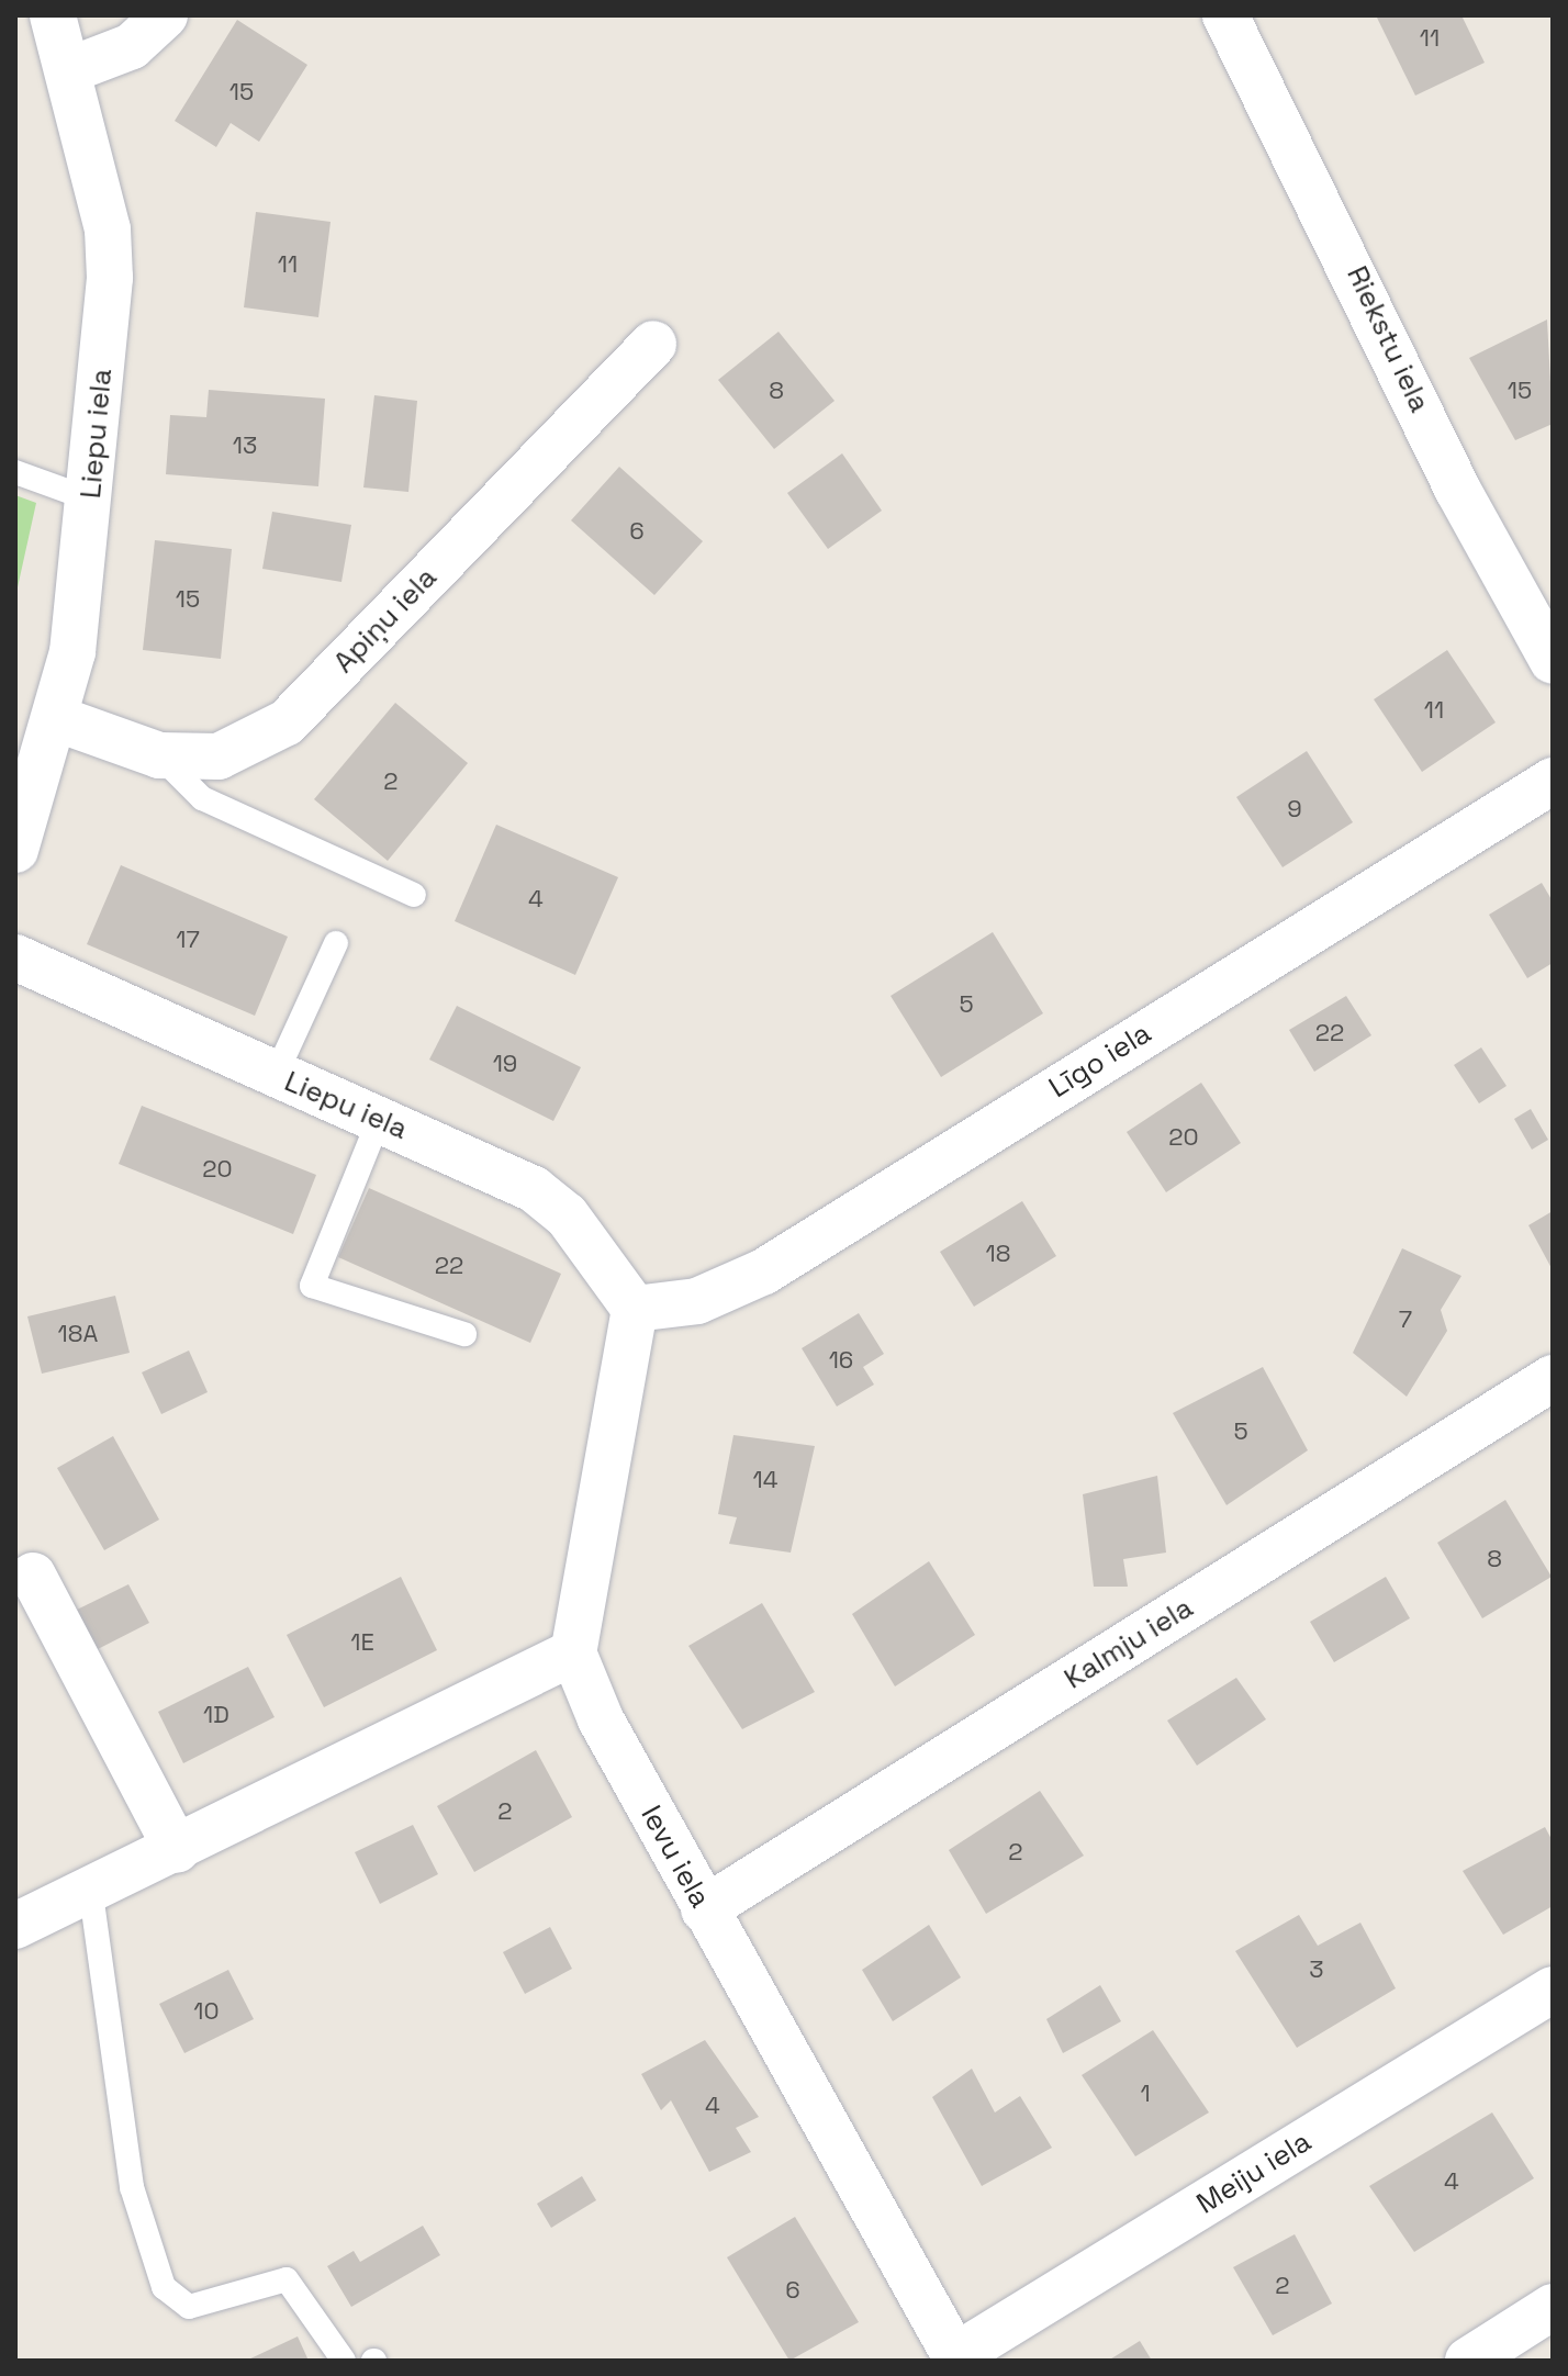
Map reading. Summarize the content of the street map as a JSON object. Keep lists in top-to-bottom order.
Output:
{
  "streets": {
    "street": [
      "Riekstu iela",
      "Liepu iela",
      "Apiņu iela",
      "Līgo iela",
      "Kalmju iela",
      "Ievu iela",
      "Meiju iela"
    ]
  },
  "crossings": [
    ["Liepu iela", "Apiņu iela"],
    ["Liepu iela", "Līgo iela"],
    ["Kalmju iela", "Ievu iela"],
    ["Ievu iela", "Meiju iela"]
  ],
  "house_numbers": [
    "11",
    "15",
    "11",
    "8",
    "15",
    "13",
    "6",
    "15",
    "11",
    "2",
    "9",
    "4",
    "17",
    "5",
    "22",
    "19",
    "20",
    "20",
    "18",
    "22",
    "7",
    "18A",
    "16",
    "5",
    "14",
    "8",
    "1E",
    "1D",
    "2",
    "2",
    "3",
    "10",
    "1",
    "4",
    "4",
    "2",
    "6"
  ]
}
